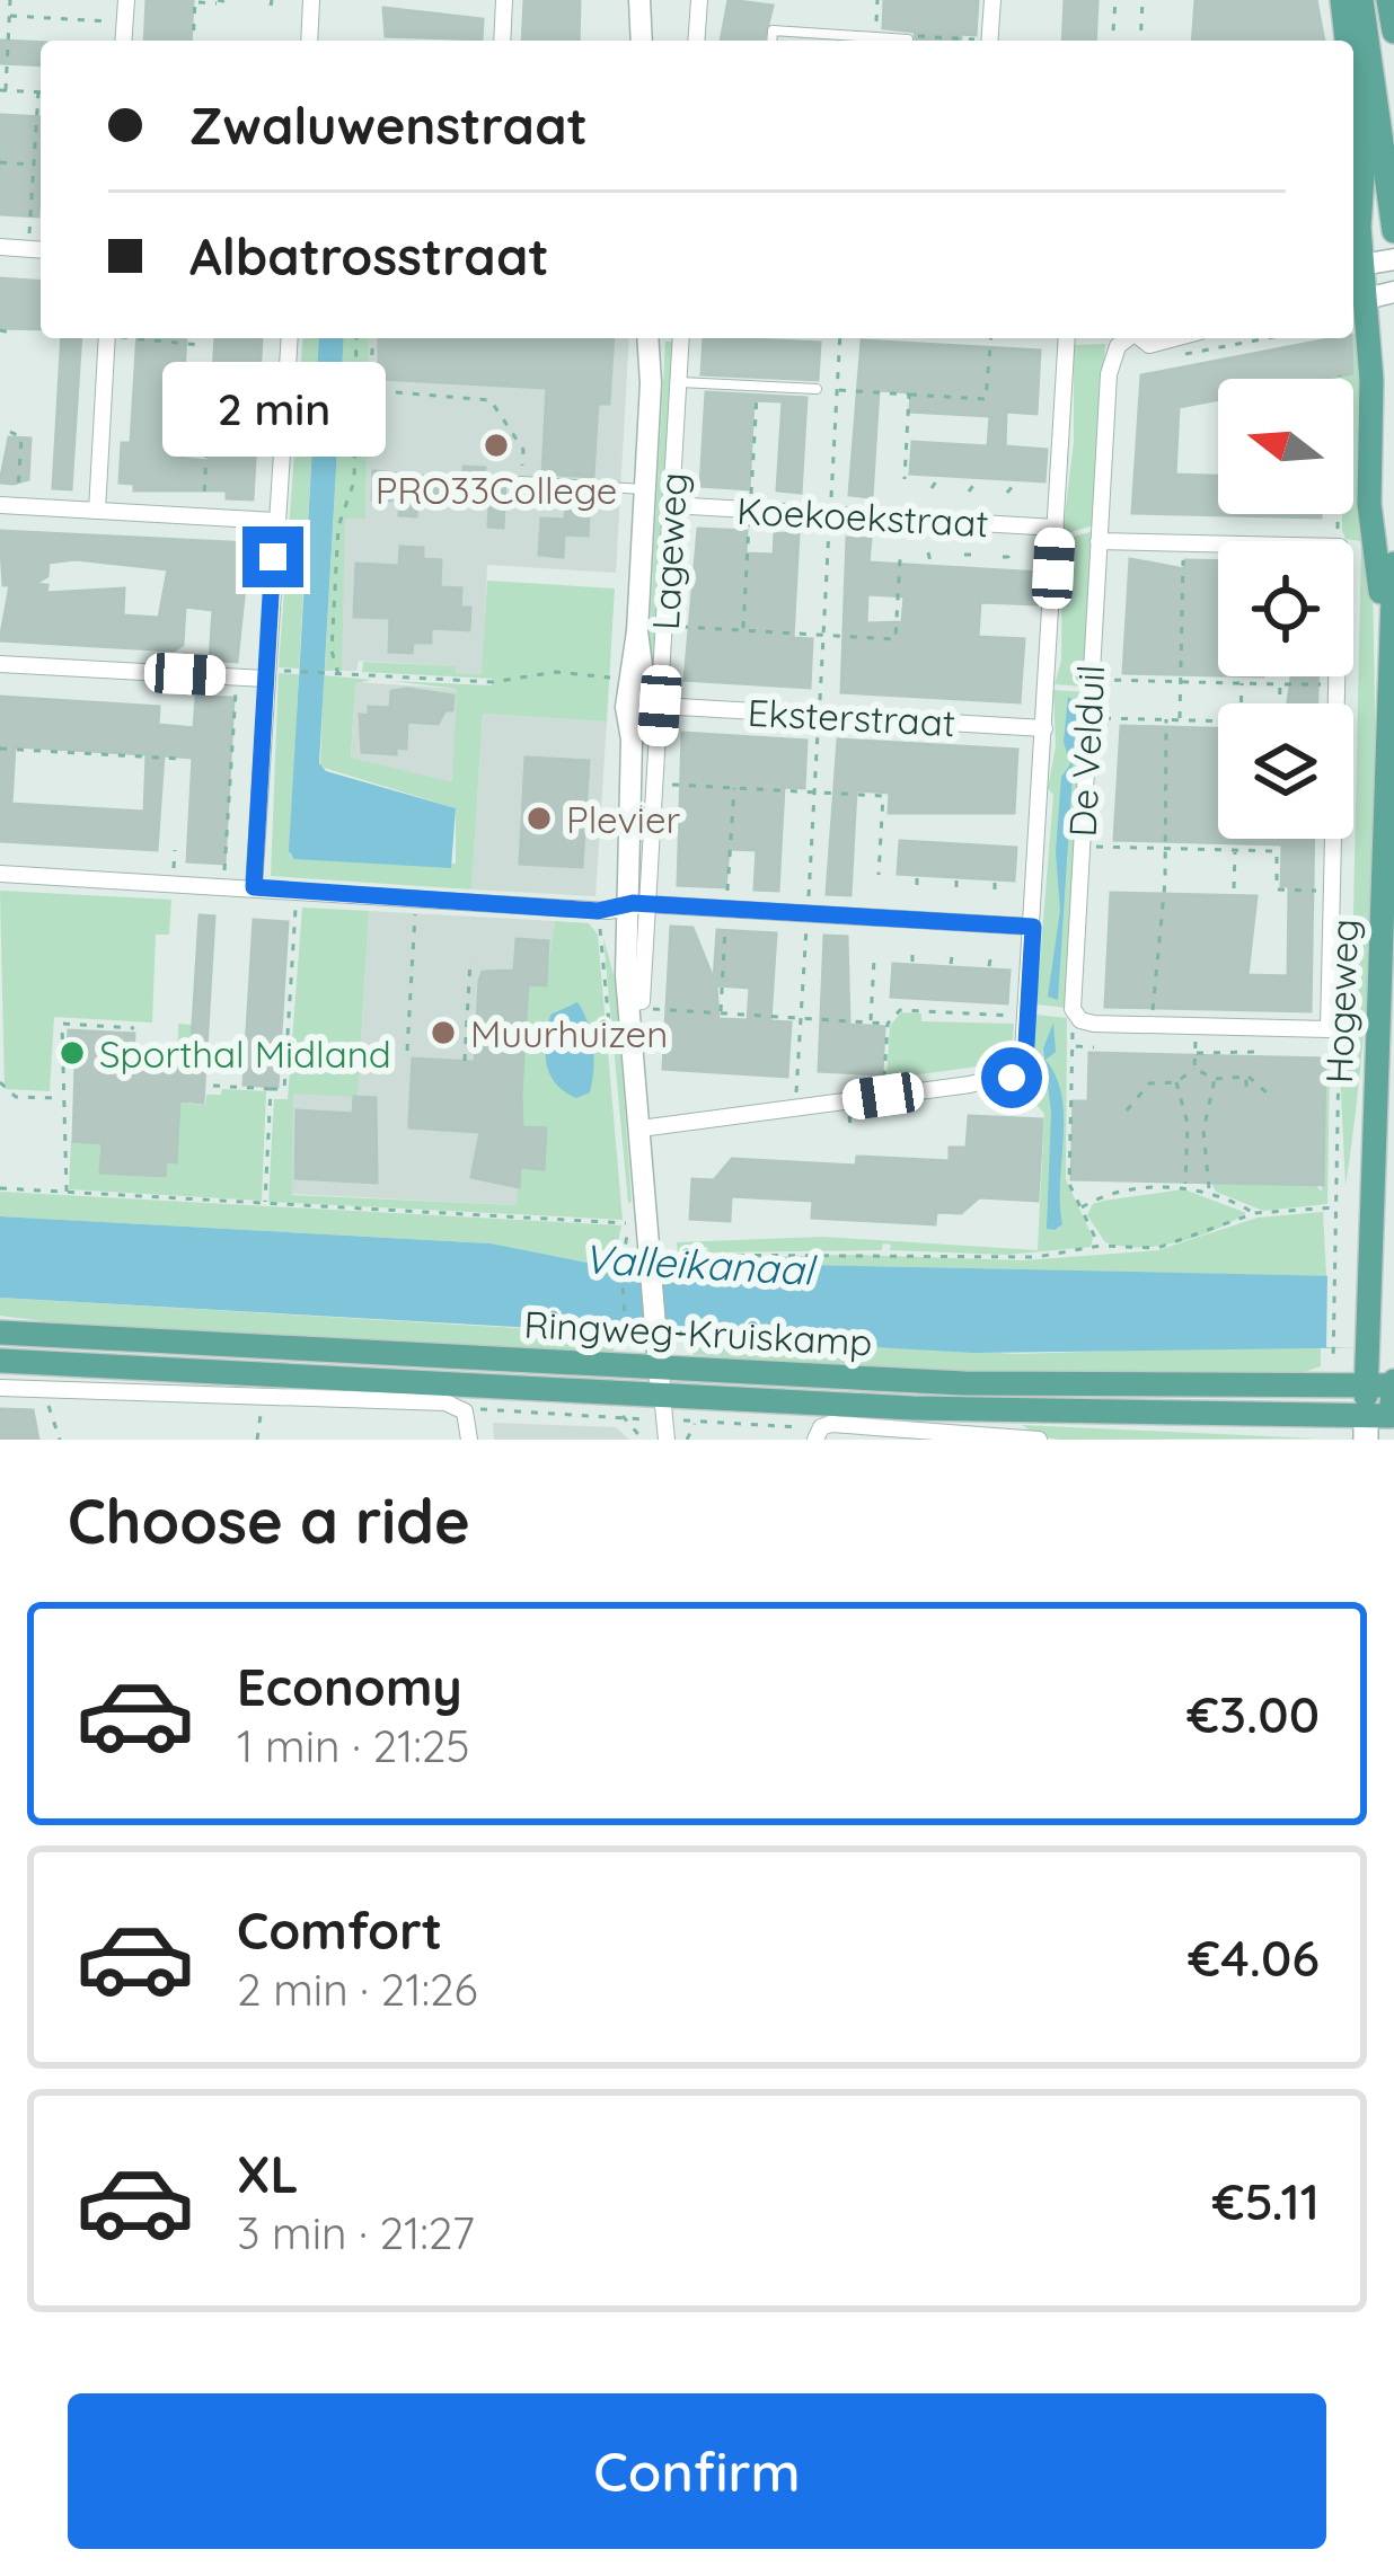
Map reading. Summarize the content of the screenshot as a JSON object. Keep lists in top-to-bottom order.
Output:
{
  "streets": {
    "main road": ["Hogeweg", "Ringweg-Kruiskamp"],
    "street": [
      "Koekoekstraat",
      "Lageweg",
      "Eksterstraat",
      "De Velduil"
    ]
  },
  "crossings": [
    ["Koekoekstraat", "Lageweg"],
    ["Lageweg", "Eksterstraat"],
    ["Lageweg", "Ringweg-Kruiskamp"],
    ["Hogeweg", "Ringweg-Kruiskamp"]
  ],
  "water": ["Valleikanaal"],
  "places": [
    "PRO33College",
    "Plevier",
    "Muurhuizen",
    "Sporthal Midland"
  ],
  "north": "left",
  "page": {
    "banner": ["Zwaluwenstraat", "Albatrosstraat"],
    "bubble": "2 min",
    "heading": "Choose a ride",
    "list": [
      {
        "name": "Economy",
        "note": "1 min · 21:25",
        "value": "€3.00"
      },
      {
        "name": "Comfort",
        "note": "2 min · 21:26",
        "value": "€4.06"
      },
      {
        "name": "XL",
        "note": "3 min · 21:27",
        "value": "€5.11"
      }
    ],
    "buttons": "Confirm"
  }
}
